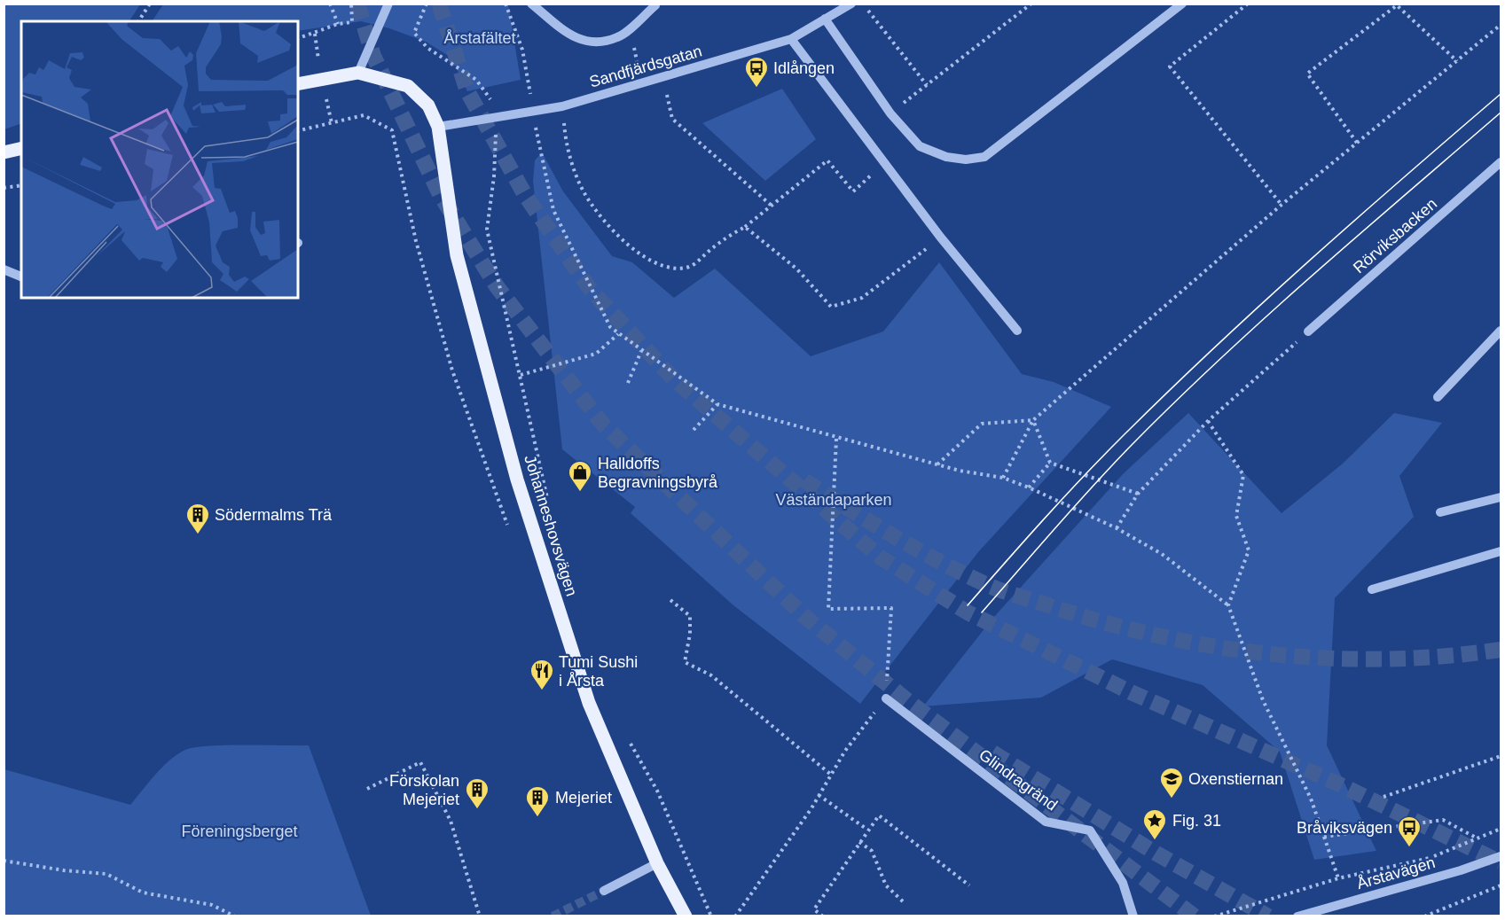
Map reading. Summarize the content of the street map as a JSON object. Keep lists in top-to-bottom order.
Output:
{
  "streets": {
    "main road": ["Johanneshovsvägen"],
    "street": [
      "Sandfjärdsgatan",
      "Rörviksbacken",
      "Glindragränd",
      "Årstavägen"
    ]
  },
  "crossings": [
    ["Sandfjärdsgatan", "Johanneshovsvägen"]
  ],
  "parks": ["Årstafältet", "Väständaparken", "Föreningsberget"],
  "places": {
    "bus stop": ["Idlången", "Bråviksvägen"],
    "shop": ["Halldoffs Begravningsbyrå"],
    "building": ["Södermalms Trä", "Förskolan Mejeriet", "Mejeriet"],
    "restaurant": ["Tumi Sushi i Årsta"],
    "school or university": ["Oxenstiernan"],
    "place": ["Fig. 31"]
  }
}
